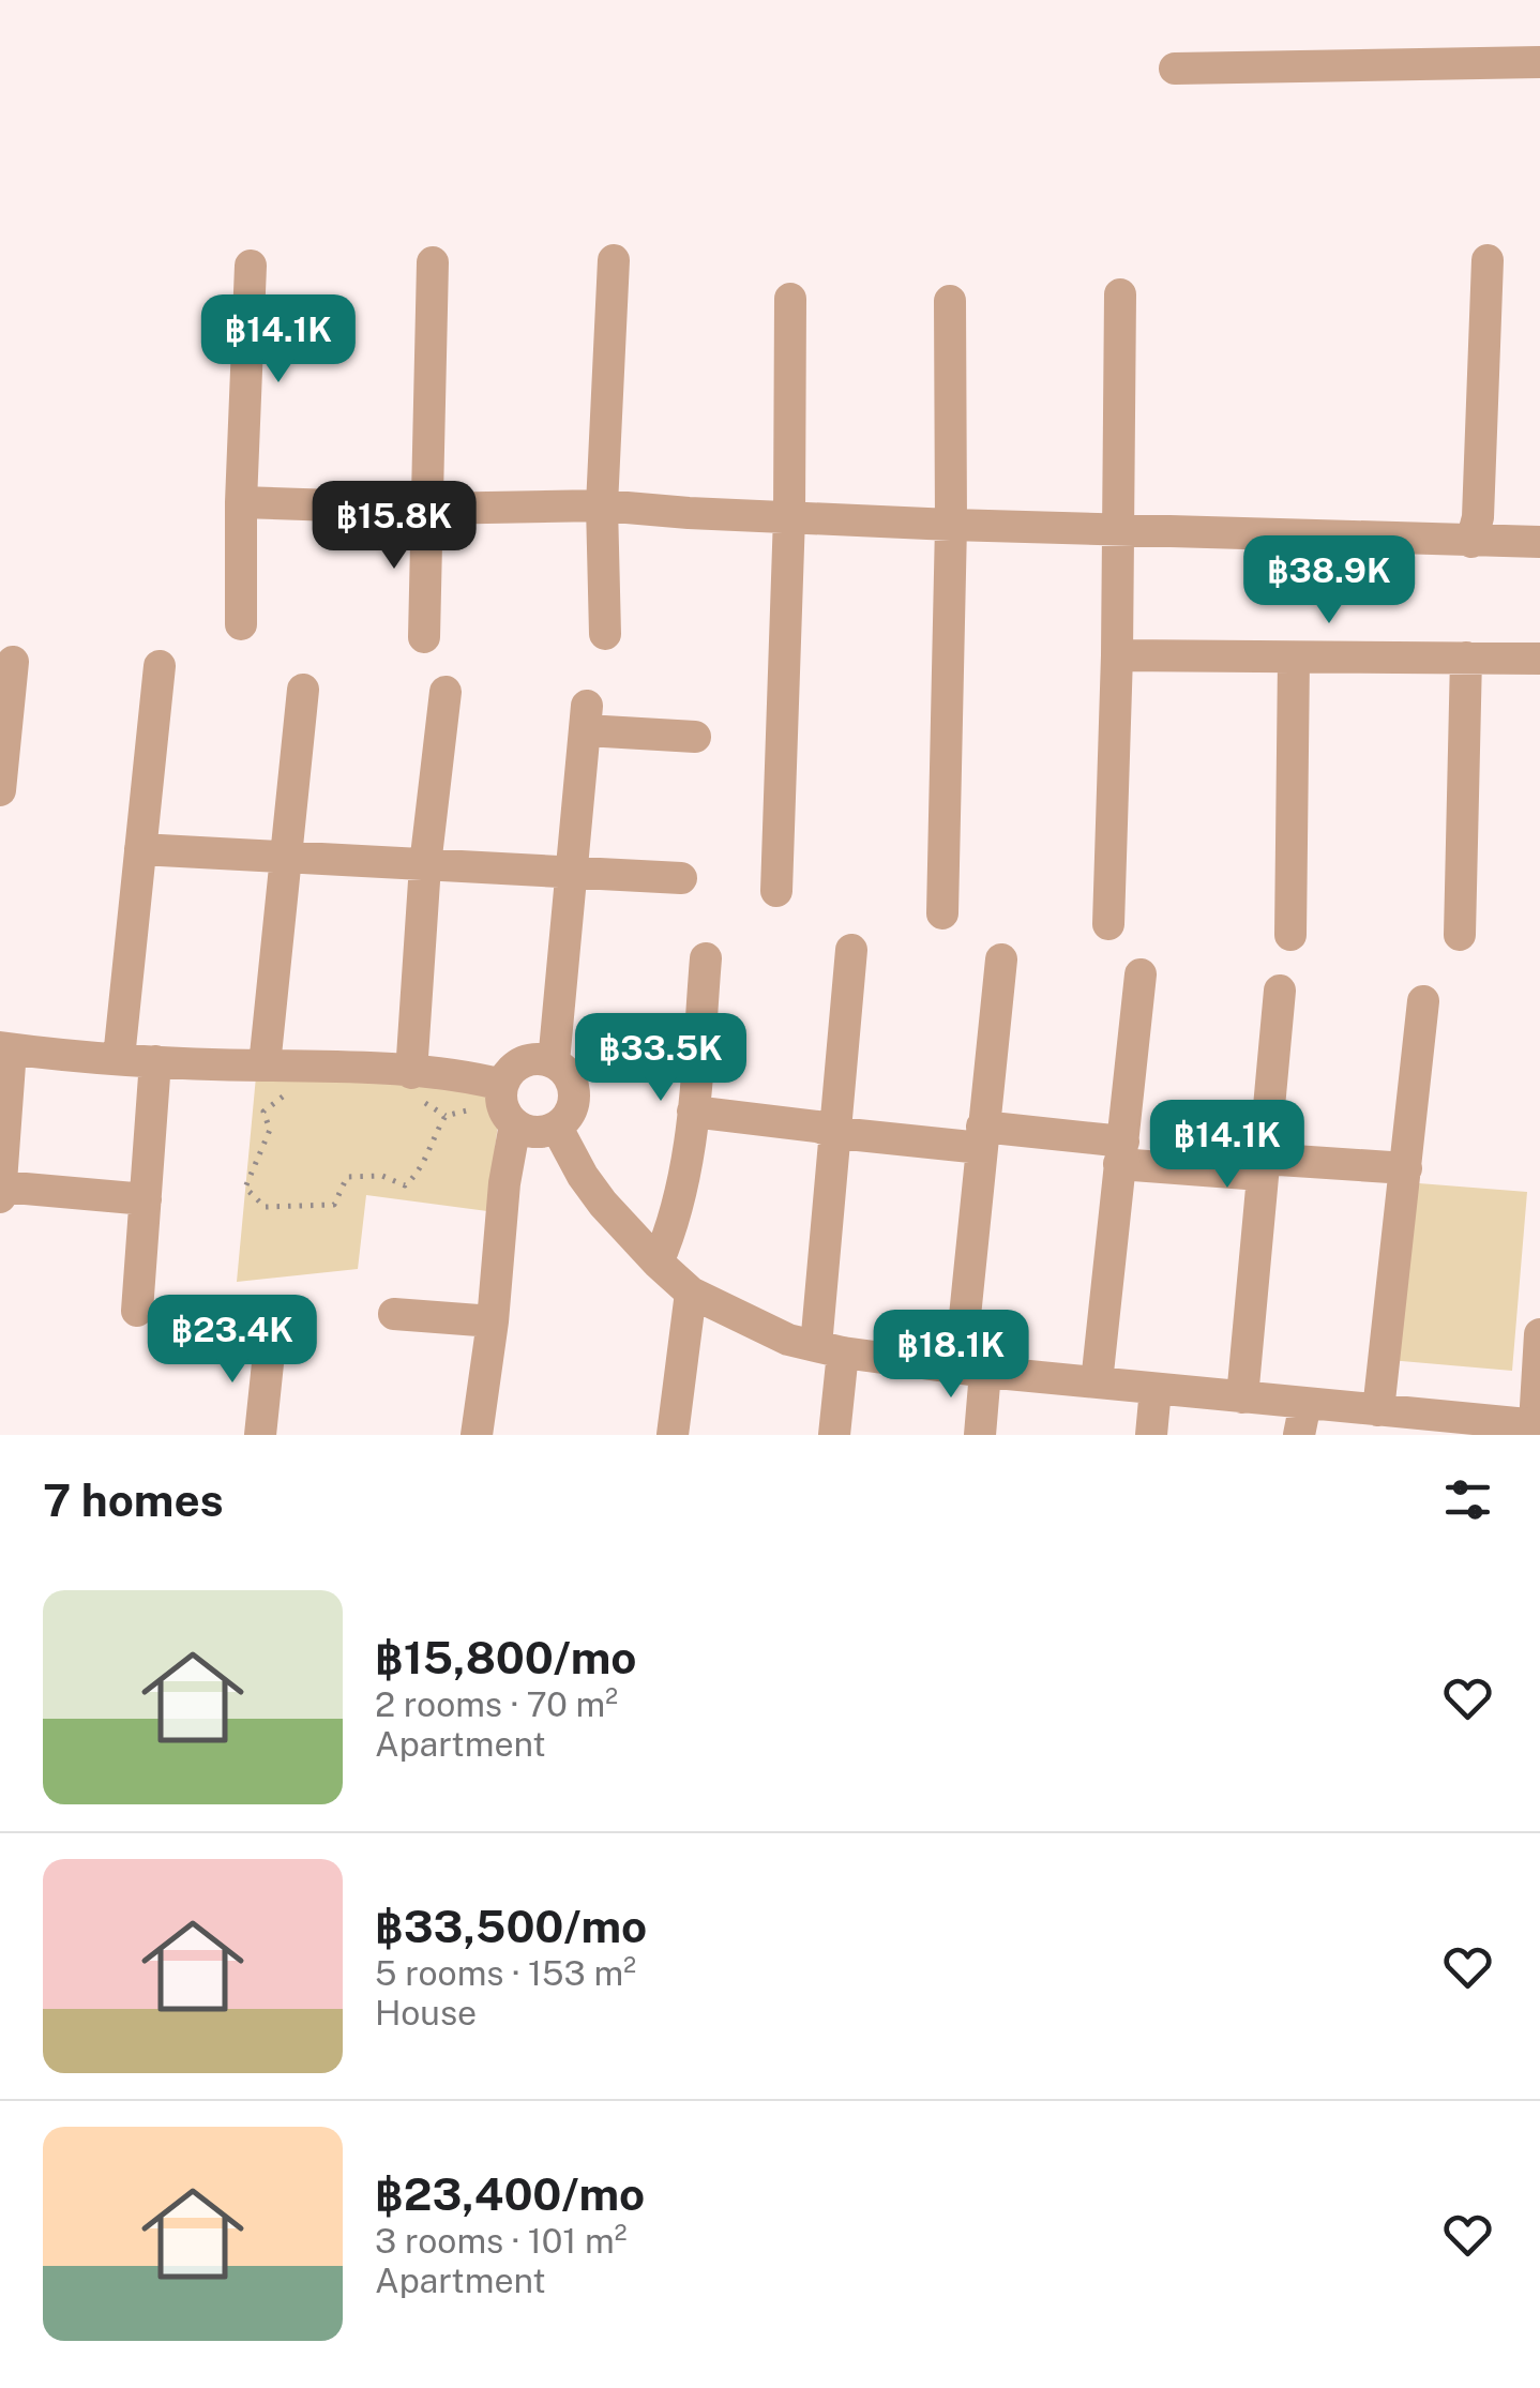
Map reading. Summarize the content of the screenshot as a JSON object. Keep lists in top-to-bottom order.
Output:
{
  "page": {
    "price": [
      "฿14.1K",
      "฿15.8K",
      "฿38.9K",
      "฿33.5K",
      "฿14.1K",
      "฿23.4K",
      "฿18.1K"
    ],
    "heading": "7 homes",
    "list": [
      {
        "name": "฿15,800/mo",
        "note": "2 rooms · 70 m² · Apartment"
      },
      {
        "name": "฿33,500/mo",
        "note": "5 rooms · 153 m² · House"
      },
      {
        "name": "฿23,400/mo",
        "note": "3 rooms · 101 m² · Apartment"
      }
    ]
  }
}
